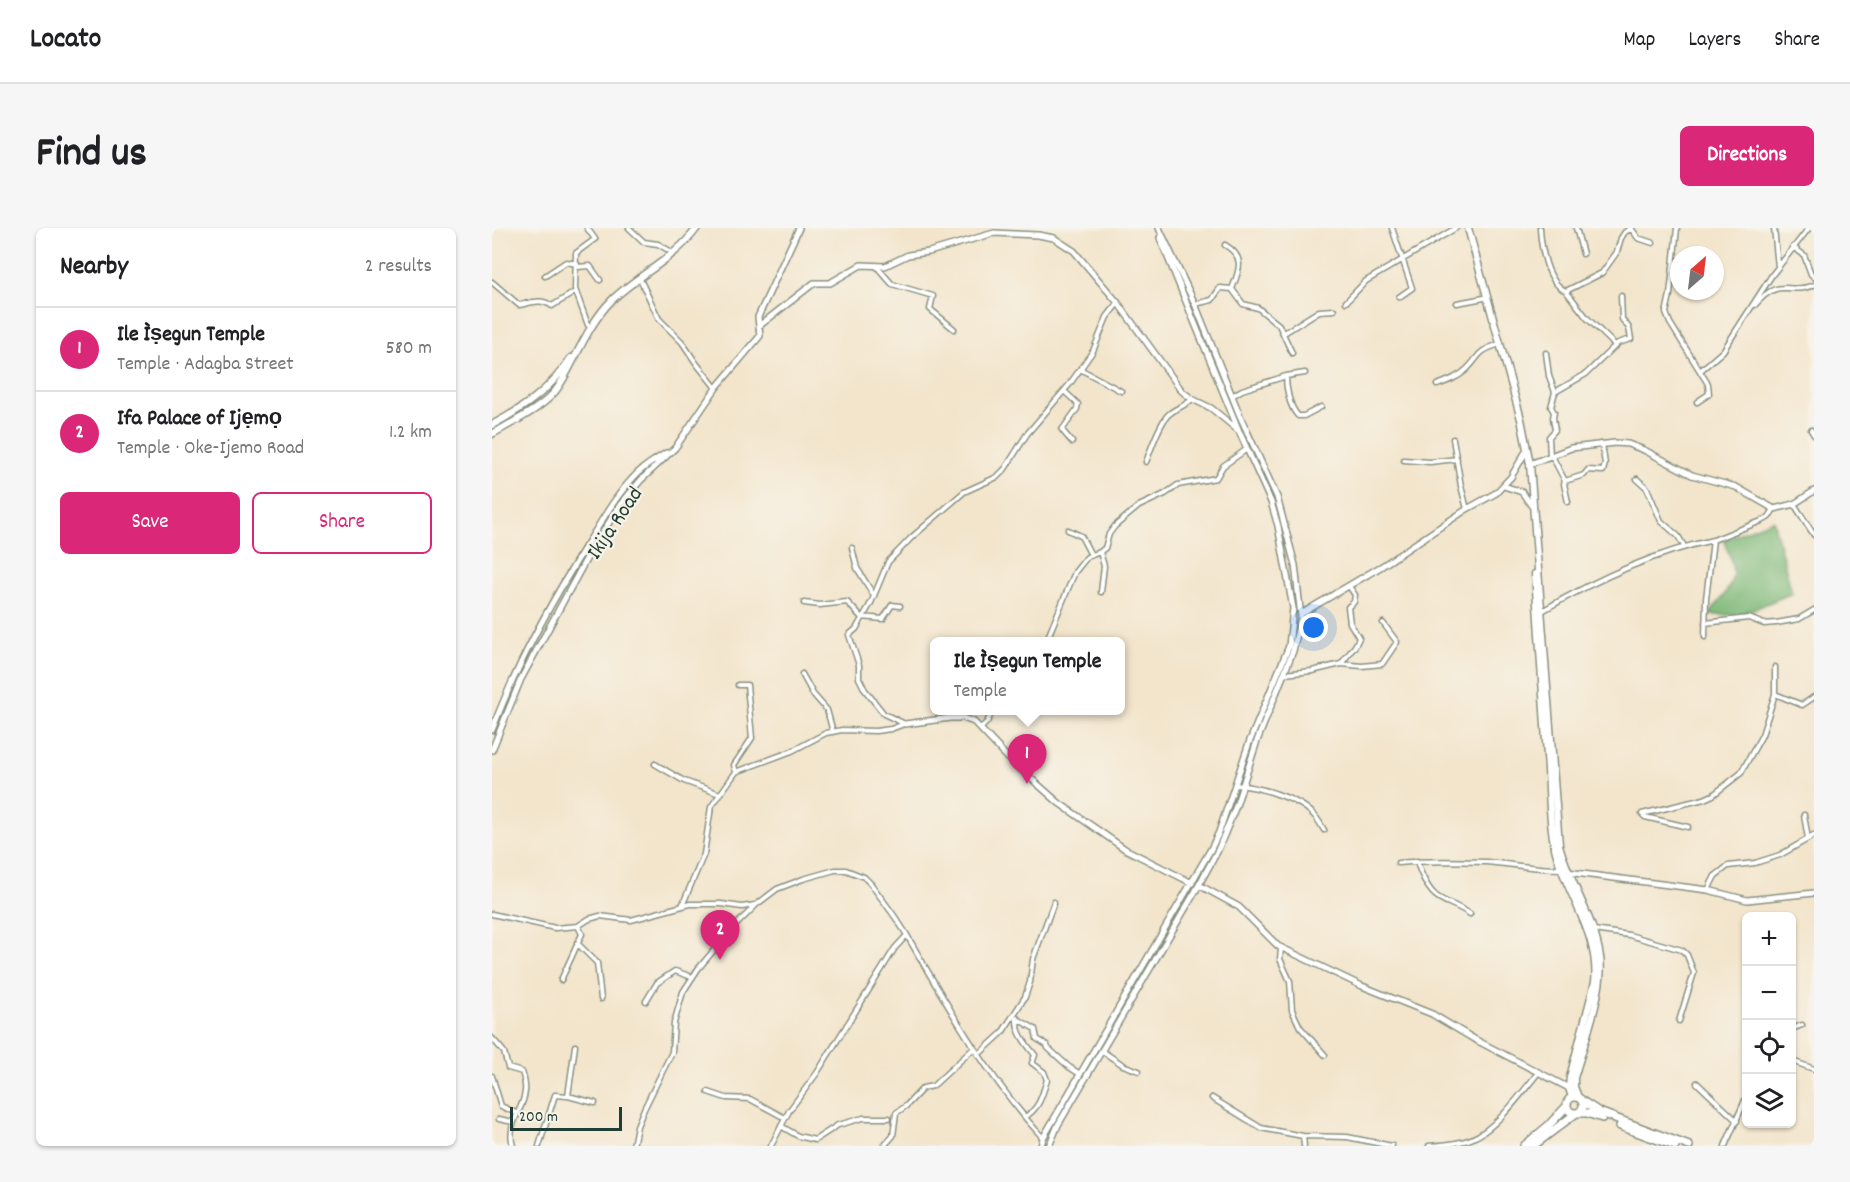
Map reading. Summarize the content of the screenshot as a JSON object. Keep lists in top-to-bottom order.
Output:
{
  "streets": {
    "street": ["Ikija Road"]
  },
  "scale_bar": "200 m",
  "north": "top right",
  "page": {
    "header": "Locato",
    "nav": ["Map", "Layers", "Share"],
    "title": "Find us",
    "buttons": [
      "Directions",
      ["Save", "Share"]
    ],
    "heading": ["Nearby", "2 results"],
    "list": [
      {
        "mark": "1",
        "name": "Ile Ìṣegun Temple",
        "note": "Temple · Adagba Street",
        "value": "580 m"
      },
      {
        "mark": "2",
        "name": "Ifa Palace of Ijẹmọ",
        "note": "Temple · Oke-Ijemo Road",
        "value": "1.2 km"
      }
    ],
    "popup": ["Ile Ìṣegun Temple", "Temple"],
    "pins": ["1", "2"],
    "map_buttons": ["+", "−"],
    "scale": "200 m"
  }
}
